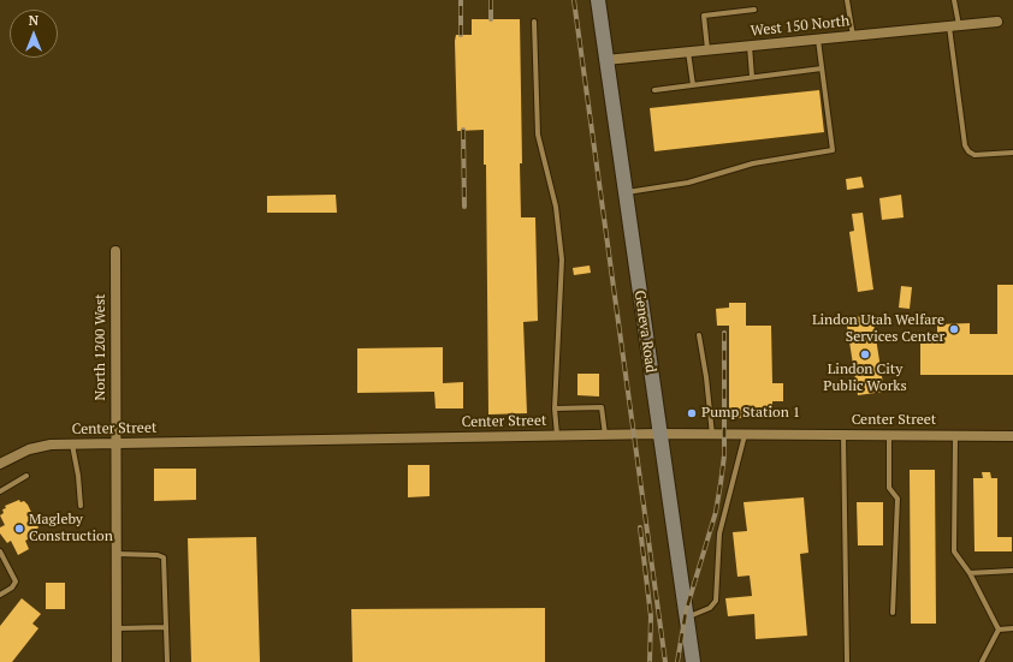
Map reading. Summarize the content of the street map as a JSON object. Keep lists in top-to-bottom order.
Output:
{
  "streets": {
    "main road": ["Geneva Road"],
    "street": ["West 150 North", "North 1200 West", "Center Street"]
  },
  "crossings": [
    ["West 150 North", "Geneva Road"],
    ["Geneva Road", "Center Street"],
    ["North 1200 West", "Center Street"]
  ],
  "places": [
    "Lindon Utah Welfare Services Center",
    "Lindon City Public Works",
    "Pump Station 1",
    "Magleby Construction"
  ],
  "north": "top"
}
